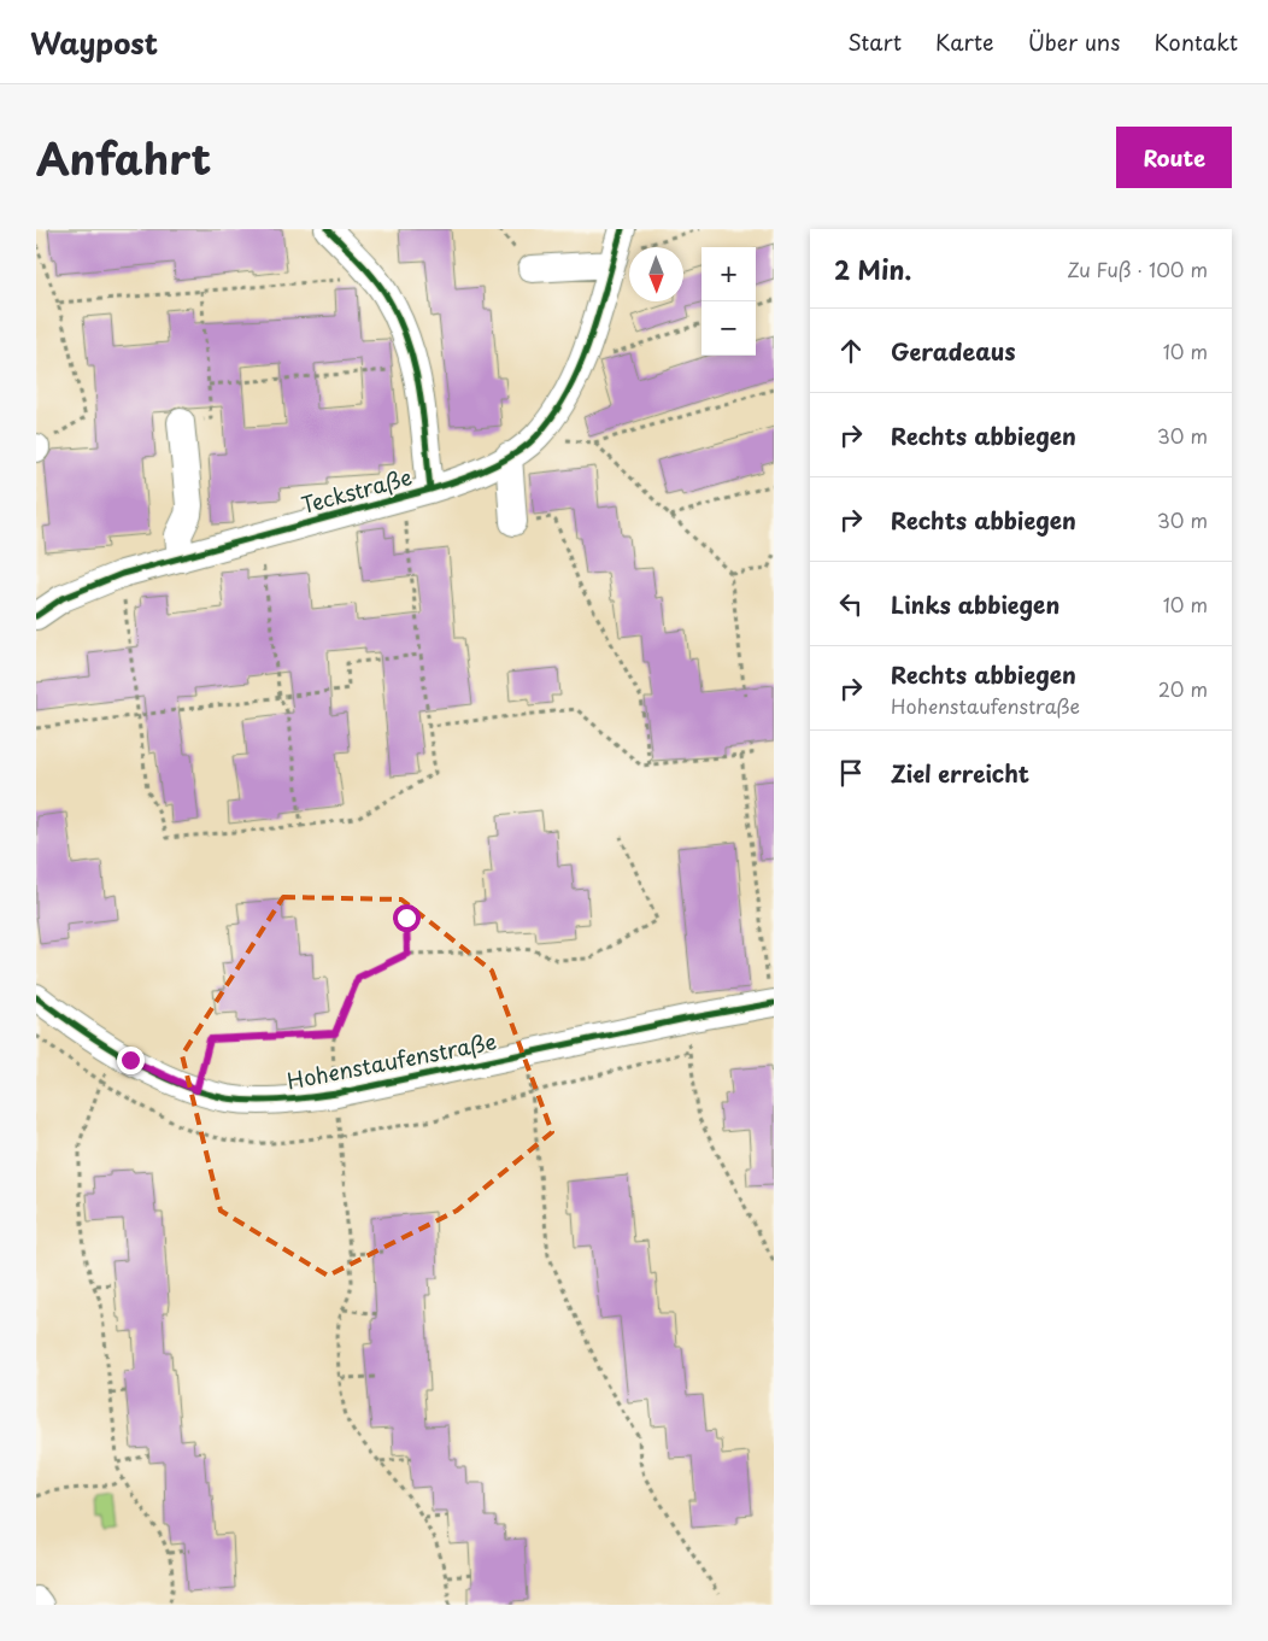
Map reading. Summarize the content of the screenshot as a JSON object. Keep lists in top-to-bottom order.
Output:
{
  "streets": {
    "street": ["Teckstraße", "Hohenstaufenstraße"]
  },
  "north": "bottom",
  "page": {
    "header": "Waypost",
    "nav": [
      "Start",
      "Karte",
      "Über uns",
      "Kontakt"
    ],
    "title": "Anfahrt",
    "buttons": "Route",
    "heading": ["2 Min.", "Zu Fuß · 100 m"],
    "map_buttons": ["+", "−"],
    "list": [
      ["Geradeaus", "10 m"],
      ["Rechts abbiegen", "30 m"],
      ["Rechts abbiegen", "30 m"],
      ["Links abbiegen", "10 m"],
      ["Rechts abbiegen", "Hohenstaufenstraße", "20 m"],
      "Ziel erreicht"
    ]
  }
}
